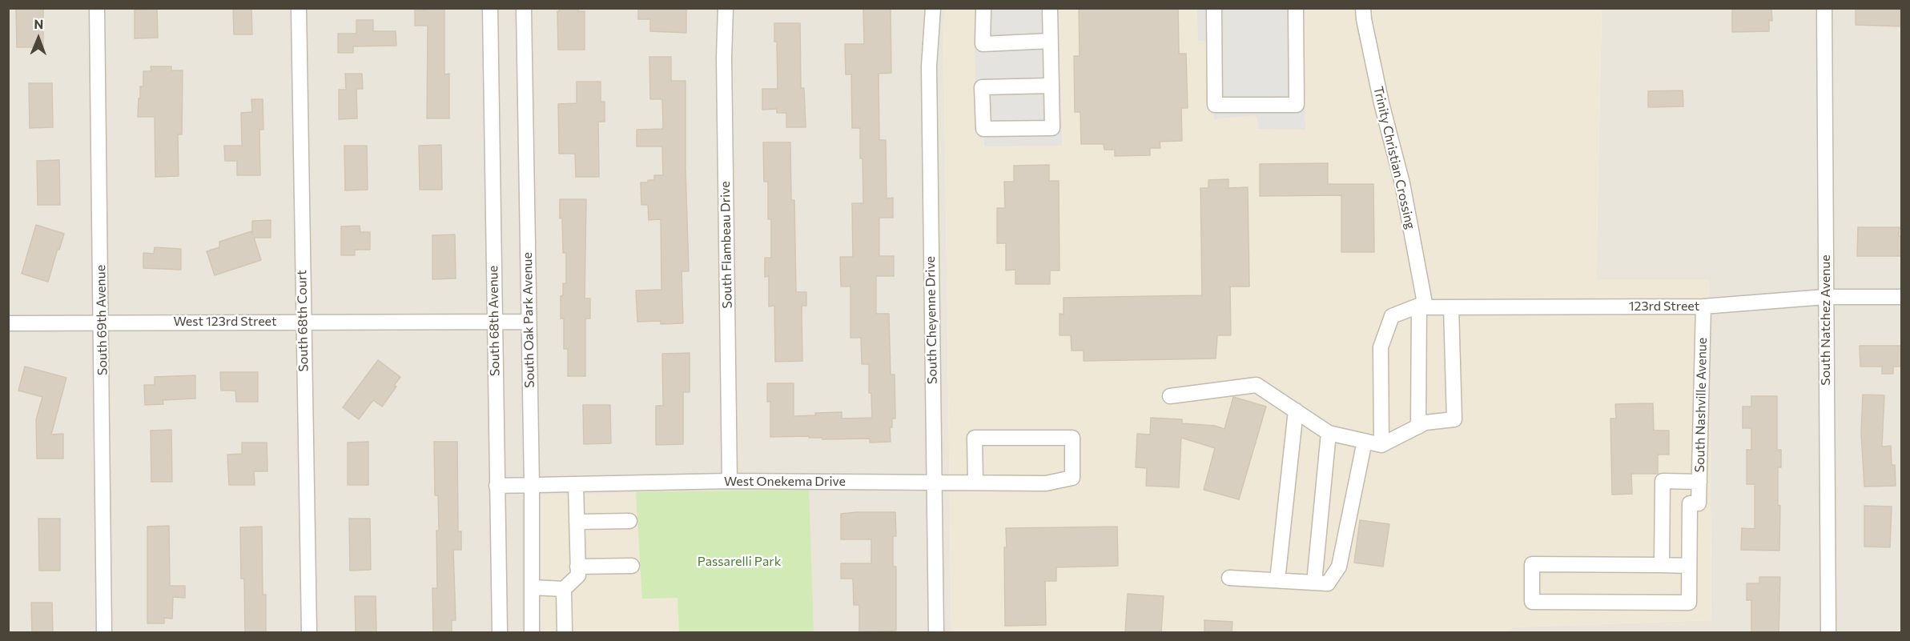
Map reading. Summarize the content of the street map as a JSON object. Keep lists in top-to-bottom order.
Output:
{
  "streets": {
    "street": [
      "Trinity Christian Crossing",
      "South Flambeau Drive",
      "123rd Street",
      "South 69th Avenue",
      "South Oak Park Avenue",
      "South Cheyenne Drive",
      "South Natchez Avenue",
      "South 68th Court",
      "South 68th Avenue",
      "West 123rd Street",
      "South Nashville Avenue",
      "West Onekema Drive"
    ]
  },
  "crossings": [
    ["Trinity Christian Crossing", "123rd Street"],
    ["South Flambeau Drive", "West Onekema Drive"],
    ["123rd Street", "South Natchez Avenue"],
    ["123rd Street", "South Nashville Avenue"],
    ["South 69th Avenue", "West 123rd Street"],
    ["South Oak Park Avenue", "West 123rd Street"],
    ["South Oak Park Avenue", "West Onekema Drive"],
    ["South Cheyenne Drive", "West Onekema Drive"],
    ["South 68th Court", "West 123rd Street"],
    ["South 68th Avenue", "West 123rd Street"],
    ["South 68th Avenue", "West Onekema Drive"]
  ],
  "parks": ["Passarelli Park"],
  "north": "top"
}
